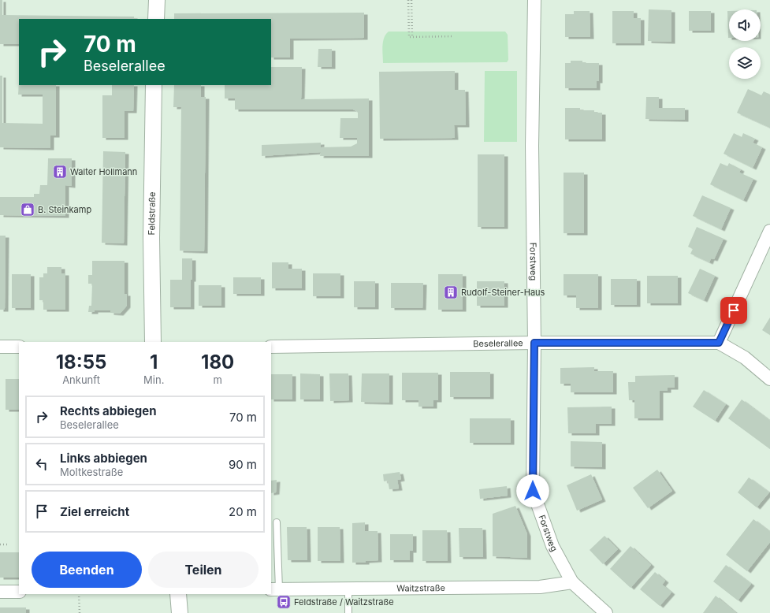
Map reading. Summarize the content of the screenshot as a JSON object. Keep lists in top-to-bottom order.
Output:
{
  "streets": {
    "street": [
      "Feldstraße",
      "Forstweg",
      "Beselerallee",
      "Waitzstraße"
    ]
  },
  "crossings": [
    ["Forstweg", "Beselerallee"],
    ["Forstweg", "Waitzstraße"]
  ],
  "places": {
    "building": ["Walter Hollmann", "Rudolf-Steiner-Haus"],
    "shop": ["B. Steinkamp"],
    "bus stop": ["Feldstraße / Waitzstraße"]
  },
  "page": {
    "turn": ["70 m", "Beselerallee"],
    "eta": [
      "18:55",
      "Ankunft",
      "1",
      "Min.",
      "180",
      "m"
    ],
    "list": [
      {
        "name": "Rechts abbiegen",
        "note": "Beselerallee",
        "value": "70 m"
      },
      {
        "name": "Links abbiegen",
        "note": "Moltkestraße",
        "value": "90 m"
      },
      {
        "name": "Ziel erreicht",
        "value": "20 m"
      }
    ],
    "buttons": ["Beenden", "Teilen"]
  }
}
